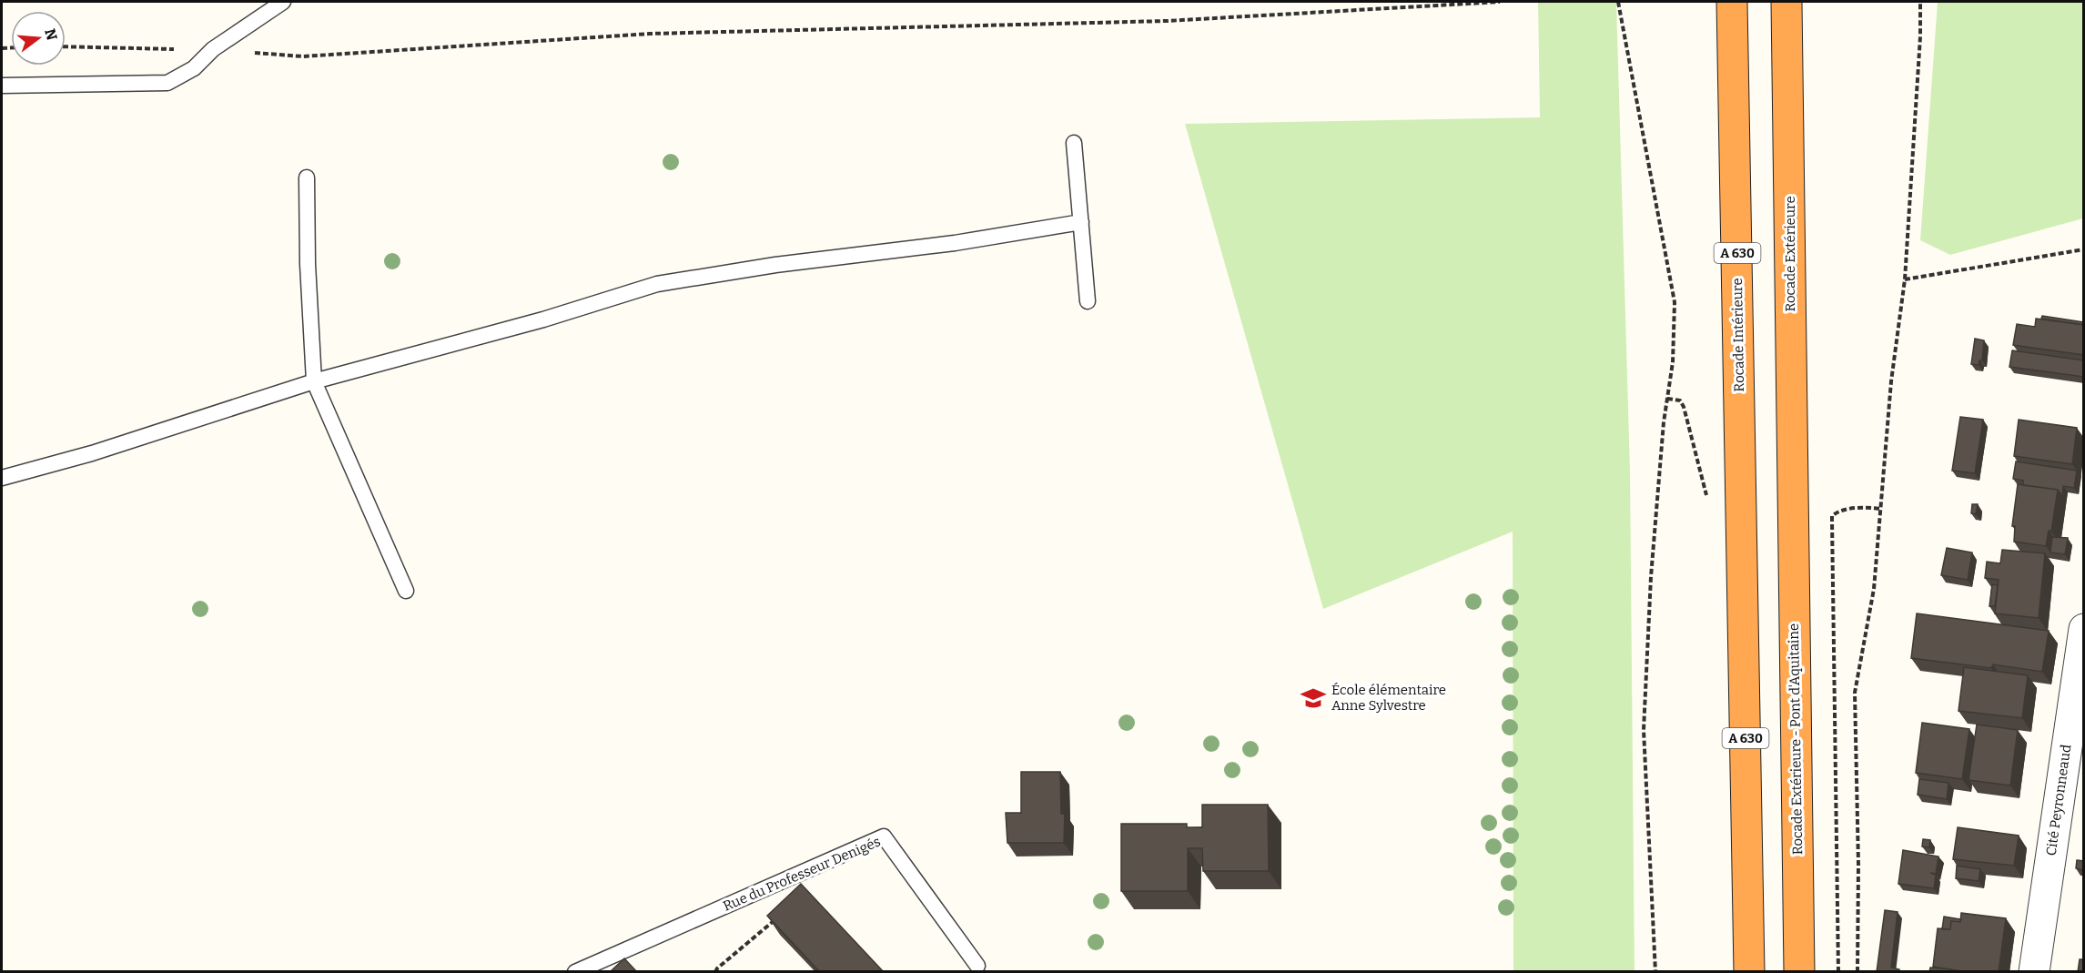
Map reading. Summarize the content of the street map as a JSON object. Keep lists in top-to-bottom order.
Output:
{
  "streets": {
    "highway": [
      "A 630",
      "Rocade Extérieure",
      "Rocade Intérieure",
      "Rocade Extérieure - Pont d'Aquitaine"
    ],
    "street": ["Cité Peyronneaud"],
    "lane": ["Rue du Professeur Denigés"]
  },
  "crossings": [
    ["Rocade Extérieure", "Rocade Extérieure - Pont d'Aquitaine"]
  ],
  "places": {
    "school or university": ["École élémentaire Anne Sylvestre"]
  },
  "north": "right"
}
